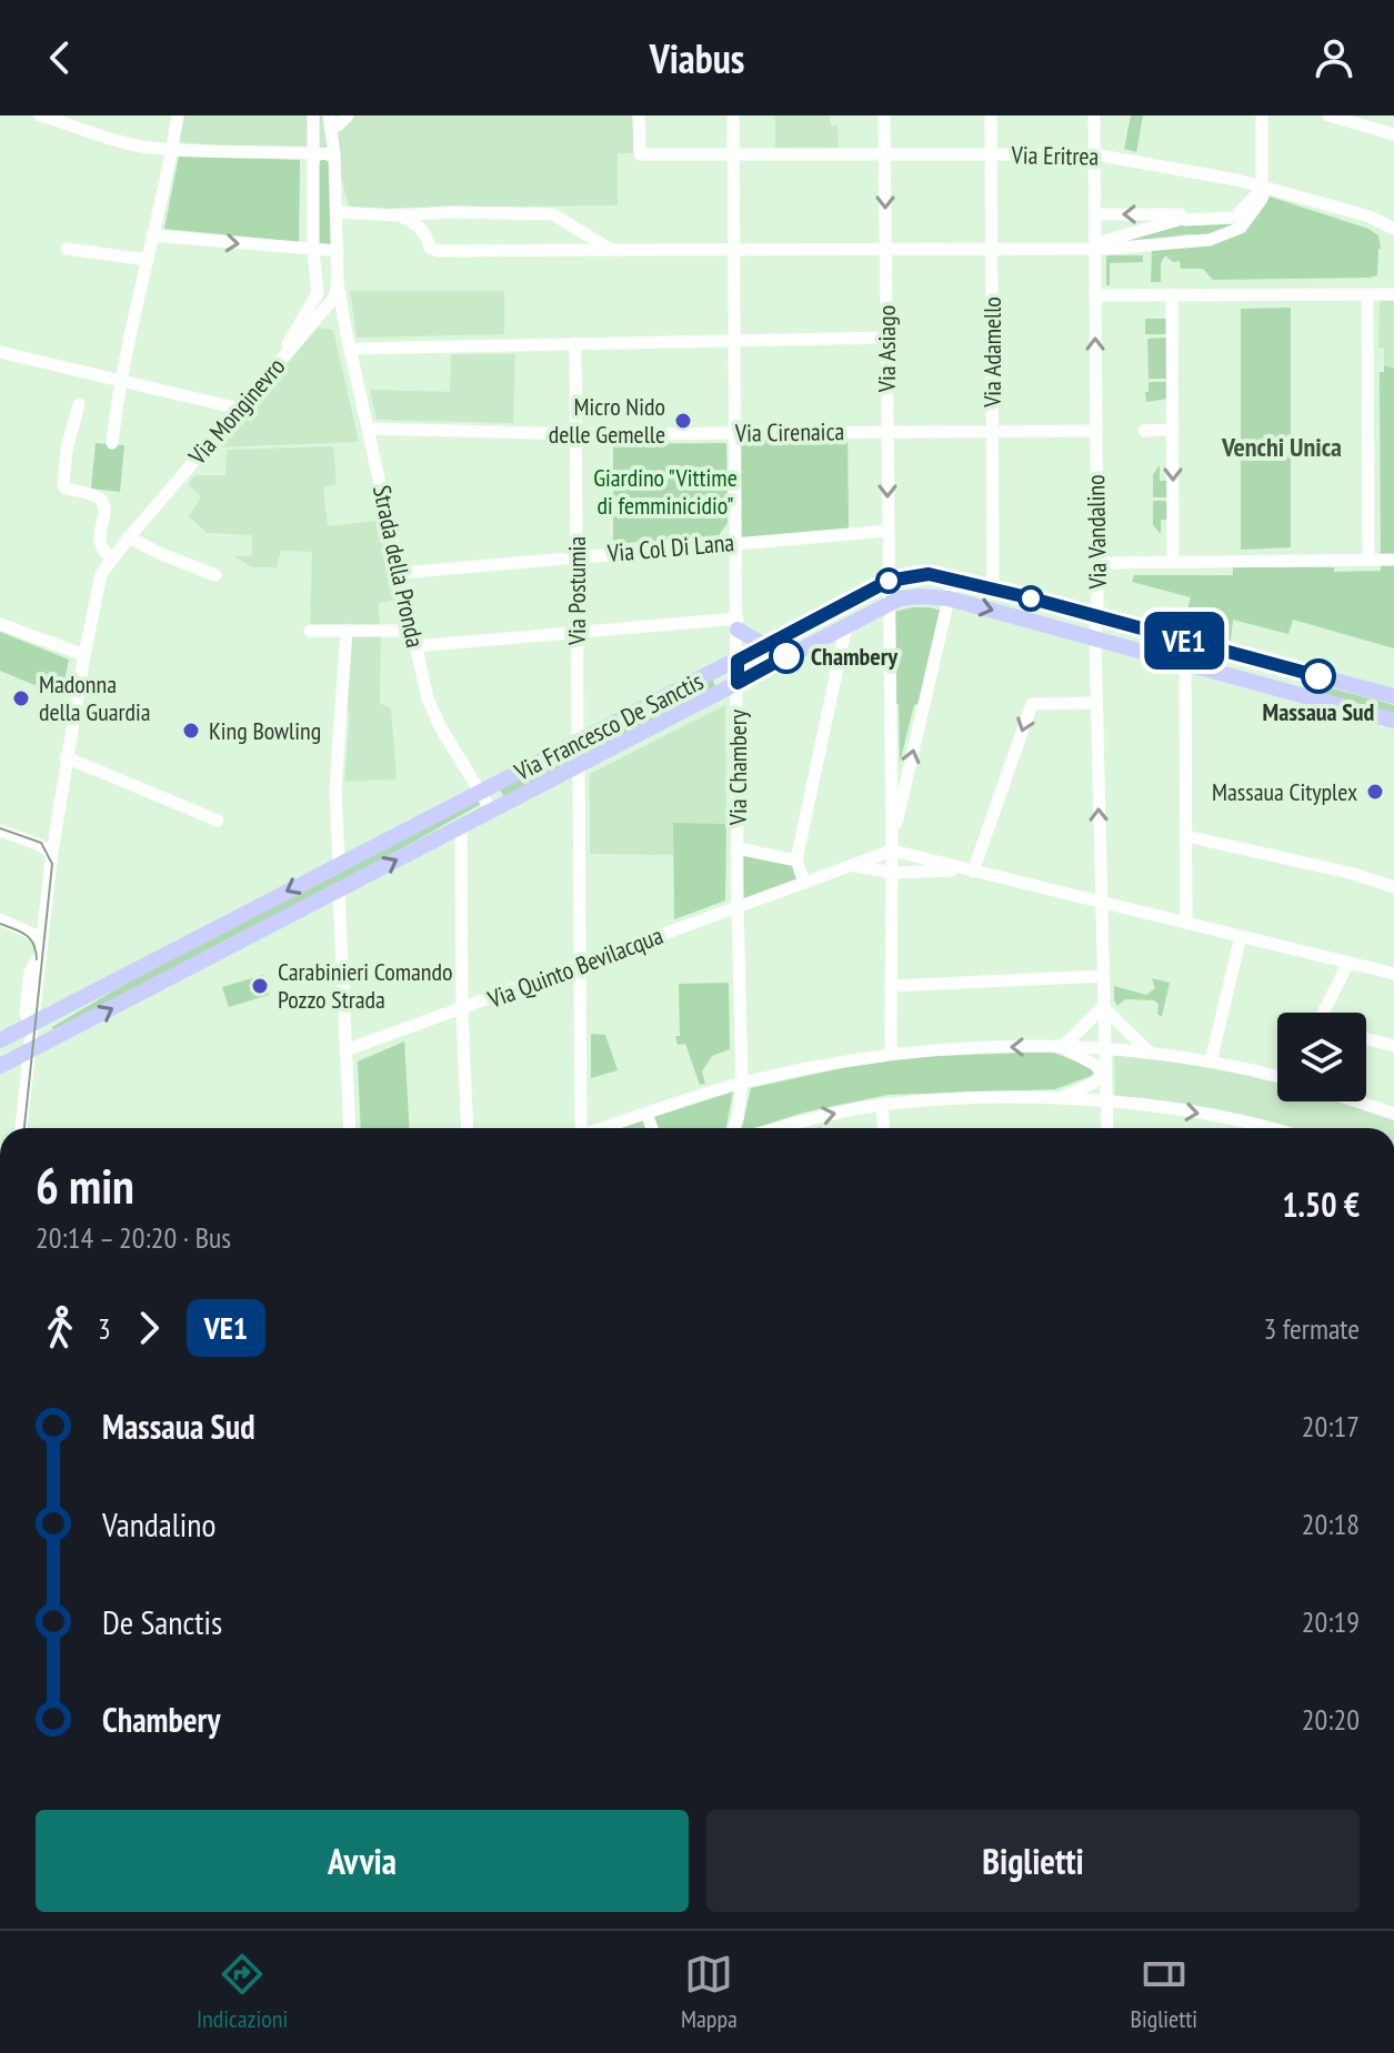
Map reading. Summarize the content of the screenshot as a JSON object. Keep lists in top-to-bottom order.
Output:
{
  "streets": {
    "main road": ["Via Francesco De Sanctis"],
    "street": [
      "Via Eritrea",
      "Via Asiago",
      "Via Adamello",
      "Via Monginevro",
      "Via Cirenaica",
      "Via Vandalino",
      "Via Col Di Lana",
      "Strada della Pronda",
      "Via Postumia",
      "Via Chambery",
      "Via Quinto Bevilacqua"
    ]
  },
  "crossings": [
    ["Via Eritrea", "Via Asiago"],
    ["Via Eritrea", "Via Adamello"],
    ["Via Eritrea", "Via Vandalino"],
    ["Via Eritrea", "Via Chambery"],
    ["Via Asiago", "Via Cirenaica"],
    ["Via Asiago", "Via Col Di Lana"],
    ["Via Asiago", "Via Francesco De Sanctis"],
    ["Via Asiago", "Via Quinto Bevilacqua"],
    ["Via Adamello", "Via Cirenaica"],
    ["Via Adamello", "Via Francesco De Sanctis"],
    ["Via Monginevro", "Strada della Pronda"],
    ["Via Monginevro", "Via Francesco De Sanctis"],
    ["Via Cirenaica", "Via Vandalino"],
    ["Via Cirenaica", "Via Postumia"],
    ["Via Cirenaica", "Via Chambery"],
    ["Via Vandalino", "Via Francesco De Sanctis"],
    ["Via Col Di Lana", "Strada della Pronda"],
    ["Via Col Di Lana", "Via Postumia"],
    ["Via Col Di Lana", "Via Chambery"],
    ["Strada della Pronda", "Via Francesco De Sanctis"],
    ["Via Postumia", "Via Francesco De Sanctis"],
    ["Via Francesco De Sanctis", "Via Chambery"],
    ["Via Chambery", "Via Quinto Bevilacqua"]
  ],
  "districts": ["Venchi Unica"],
  "parks": ["Giardino \"Vittime di femminicidio\""],
  "places": [
    "Micro Nido delle Gemelle",
    "Chambery",
    "Massaua Sud",
    "Madonna della Guardia",
    "King Bowling",
    "Massaua Cityplex",
    "Carabinieri Comando Pozzo Strada"
  ],
  "lines": ["bus line VE1"],
  "page": {
    "header": "Viabus",
    "on_map": "VE1",
    "heading": ["6 min", "20:14 – 20:20 · Bus", "1.50 €"],
    "legs": ["3", "VE1", "3 fermate"],
    "list": [
      {
        "name": "Massaua Sud",
        "value": "20:17"
      },
      {
        "name": "Vandalino",
        "value": "20:18"
      },
      {
        "name": "De Sanctis",
        "value": "20:19"
      },
      {
        "name": "Chambery",
        "value": "20:20"
      }
    ],
    "buttons": ["Avvia", "Biglietti"],
    "tabs": ["Indicazioni", "Mappa", "Biglietti"]
  }
}
